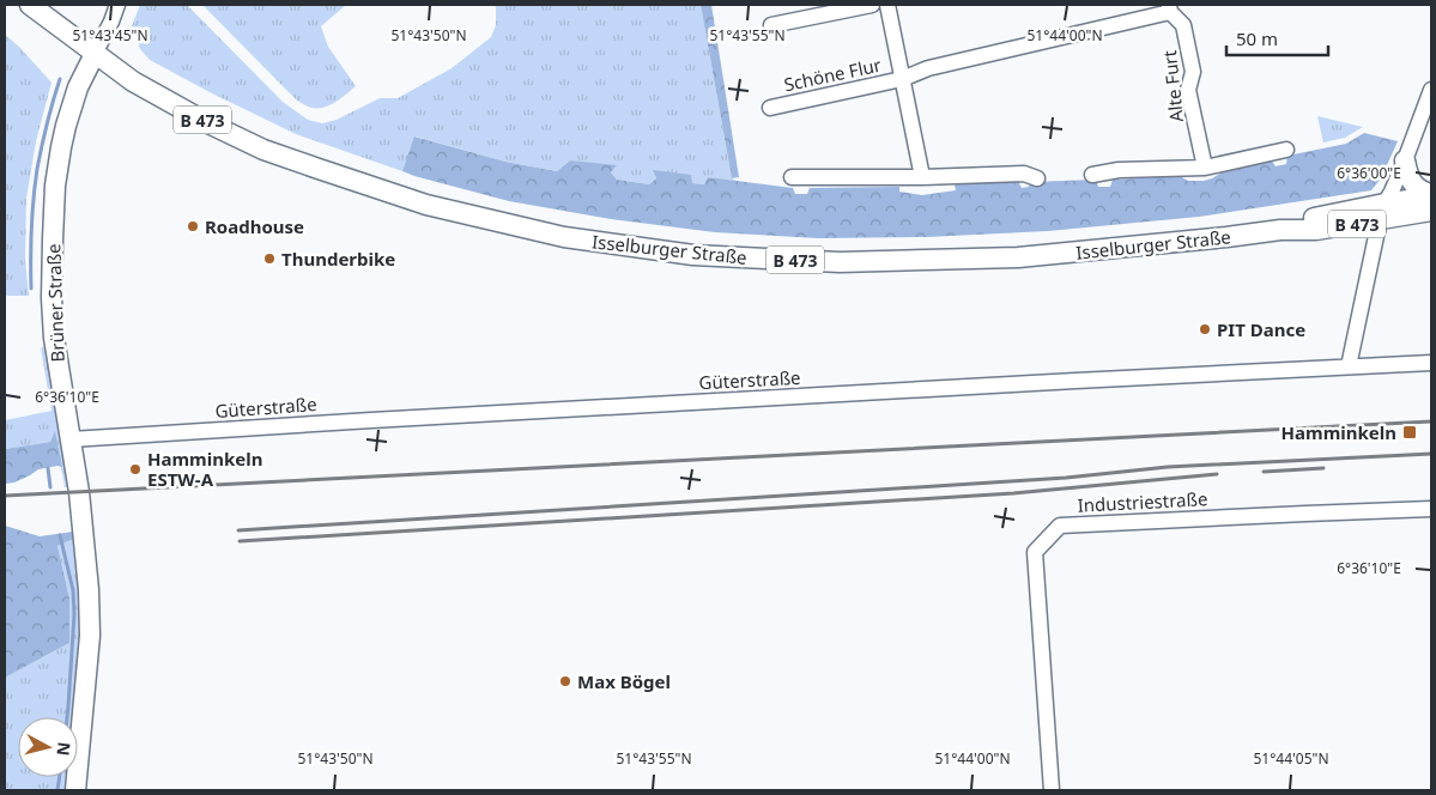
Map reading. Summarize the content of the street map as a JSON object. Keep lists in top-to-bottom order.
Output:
{
  "streets": {
    "main road": ["B 473", "Isselburger Straße", "Brüner Straße"],
    "street": [
      "Schöne Flur",
      "Alte Furt",
      "Güterstraße",
      "Industriestraße"
    ]
  },
  "crossings": [
    ["B 473", "Isselburger Straße"],
    ["B 473", "Brüner Straße"],
    ["Isselburger Straße", "Brüner Straße"],
    ["Brüner Straße", "Güterstraße"]
  ],
  "places": {
    "other": [
      "Roadhouse",
      "Thunderbike",
      "PIT Dance",
      "Hamminkeln ESTW-A",
      "Max Bögel"
    ],
    "transit": ["Hamminkeln"]
  },
  "scale_bar": "50 m",
  "north": "right",
  "coordinates": [
    "51°43'45\"N",
    "51°43'50\"N",
    "51°43'55\"N",
    "51°44'00\"N",
    "6°36'00\"E",
    "6°36'10\"E",
    "51°44'05\"N"
  ]
}
